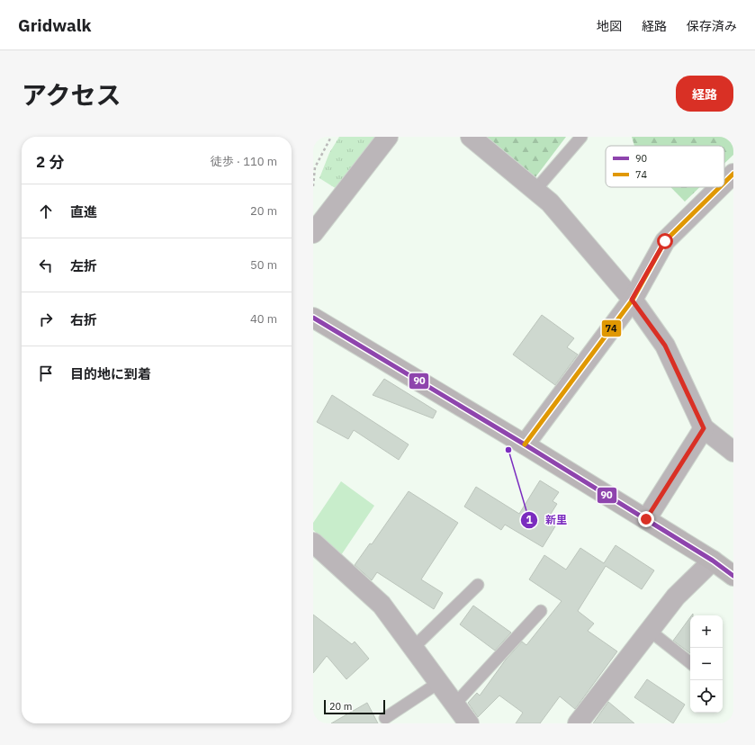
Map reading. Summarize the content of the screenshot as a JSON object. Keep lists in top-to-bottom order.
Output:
{
  "places": ["新里"],
  "lines": ["transit line 74", "transit line 90"],
  "legend": ["90", "74"],
  "scale_bar": "20 m",
  "page": {
    "header": "Gridwalk",
    "nav": ["地図", "経路", "保存済み"],
    "title": "アクセス",
    "buttons": "経路",
    "heading": ["2 分", "徒歩 · 110 m"],
    "list": [
      ["直進", "20 m"],
      ["左折", "50 m"],
      ["右折", "40 m"],
      "目的地に到着"
    ],
    "map_buttons": ["+", "−"],
    "scale": "20 m"
  }
}
